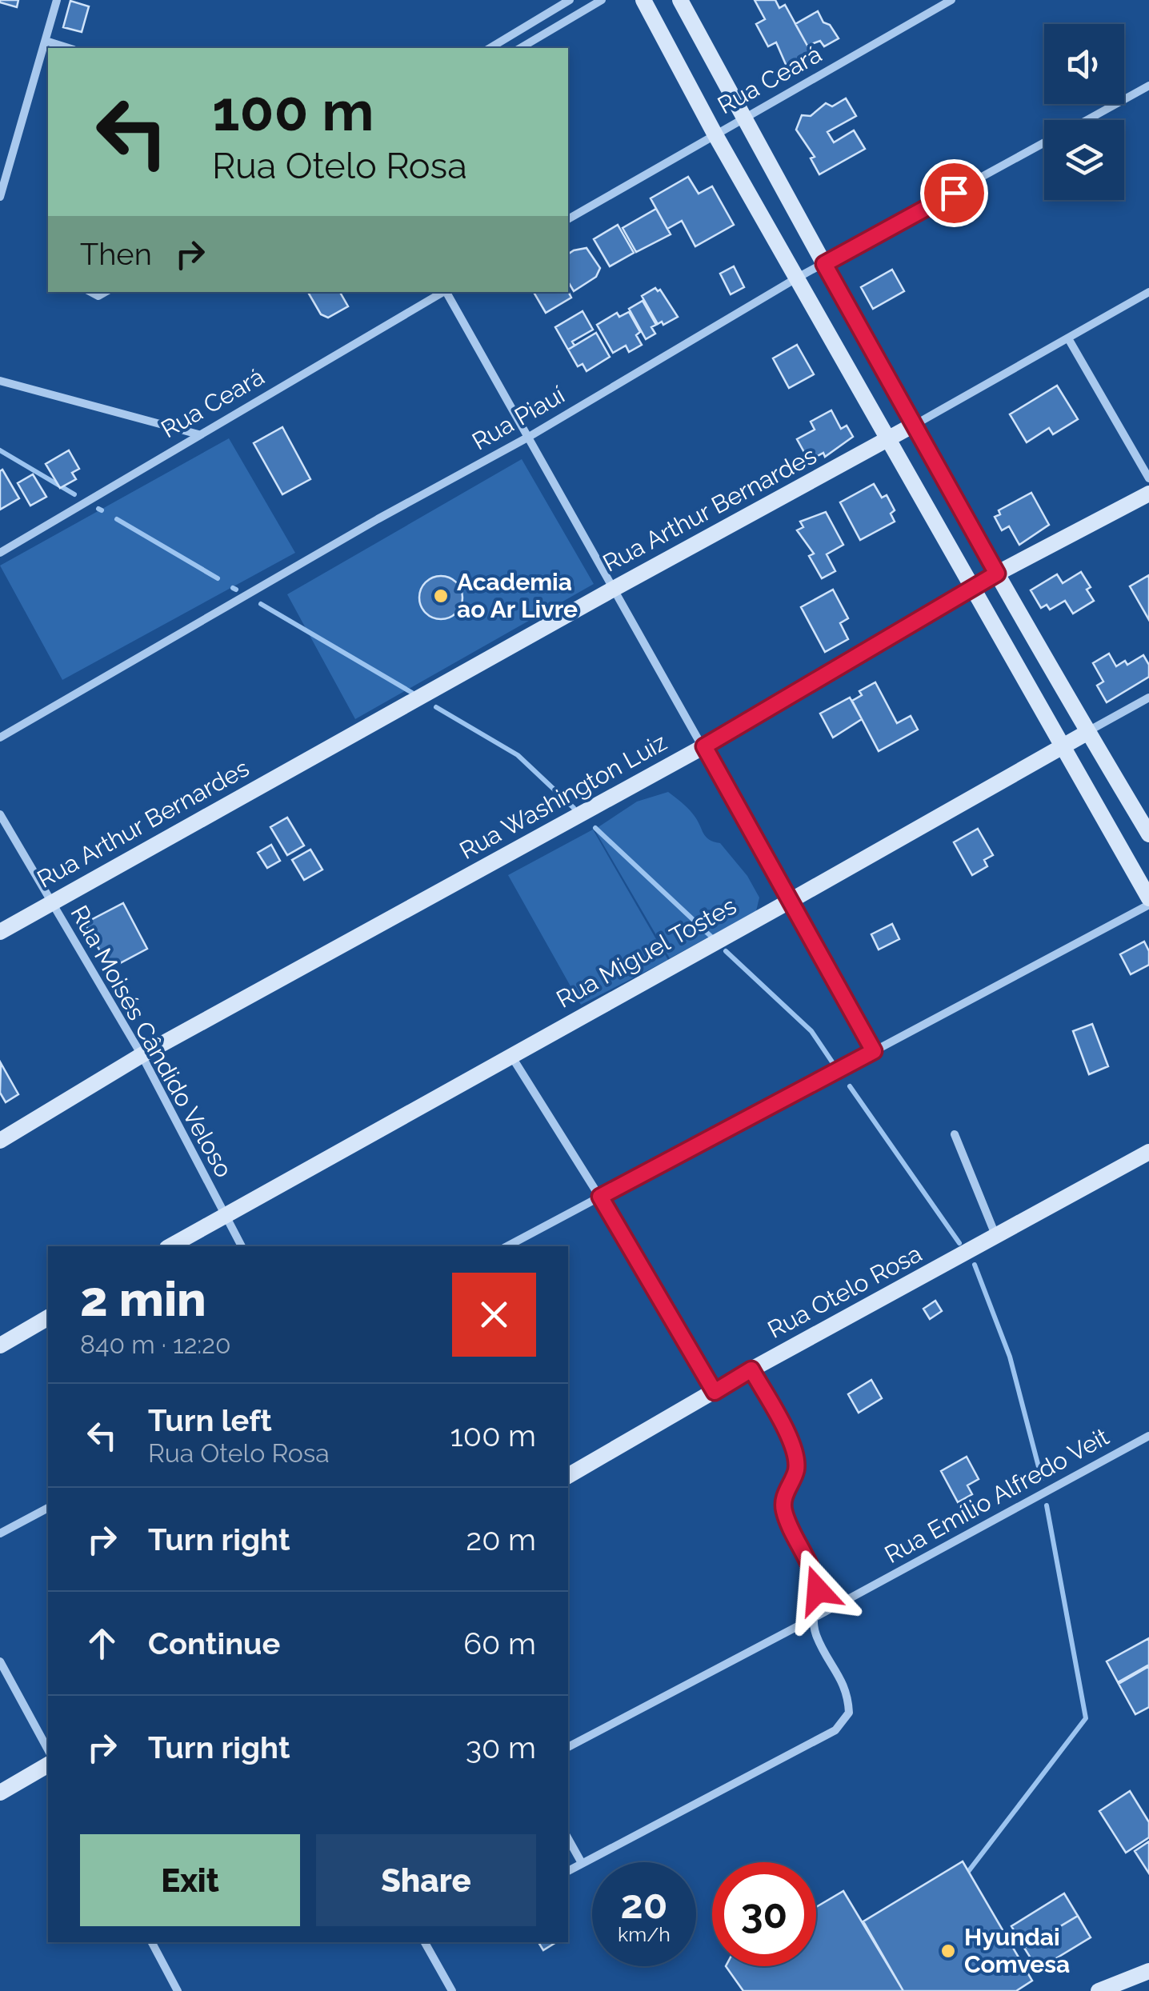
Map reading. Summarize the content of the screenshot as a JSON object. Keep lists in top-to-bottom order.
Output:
{
  "streets": {
    "main road": [
      "Rua Arthur Bernardes",
      "Rua Washington Luiz",
      "Rua Miguel Tostes",
      "Rua Otelo Rosa"
    ],
    "street": [
      "Rua Ceará",
      "Rua Piauí",
      "Rua Moisés Cândido Veloso",
      "Rua Emílio Alfredo Veit"
    ]
  },
  "crossings": [
    ["Rua Arthur Bernardes", "Rua Moisés Cândido Veloso"],
    ["Rua Washington Luiz", "Rua Moisés Cândido Veloso"],
    ["Rua Miguel Tostes", "Rua Moisés Cândido Veloso"]
  ],
  "places": ["Academia ao Ar Livre", "Hyundai Comvesa"],
  "page": {
    "turn": ["100 m", "Rua Otelo Rosa"],
    "then": "Then",
    "heading": ["2 min", "840 m · 12:20"],
    "list": [
      {
        "name": "Turn left",
        "note": "Rua Otelo Rosa",
        "value": "100 m"
      },
      {
        "name": "Turn right",
        "value": "20 m"
      },
      {
        "name": "Continue",
        "value": "60 m"
      },
      {
        "name": "Turn right",
        "value": "30 m"
      }
    ],
    "buttons": ["Exit", "Share"],
    "speed": "20 km/h",
    "limit": "30"
  }
}
